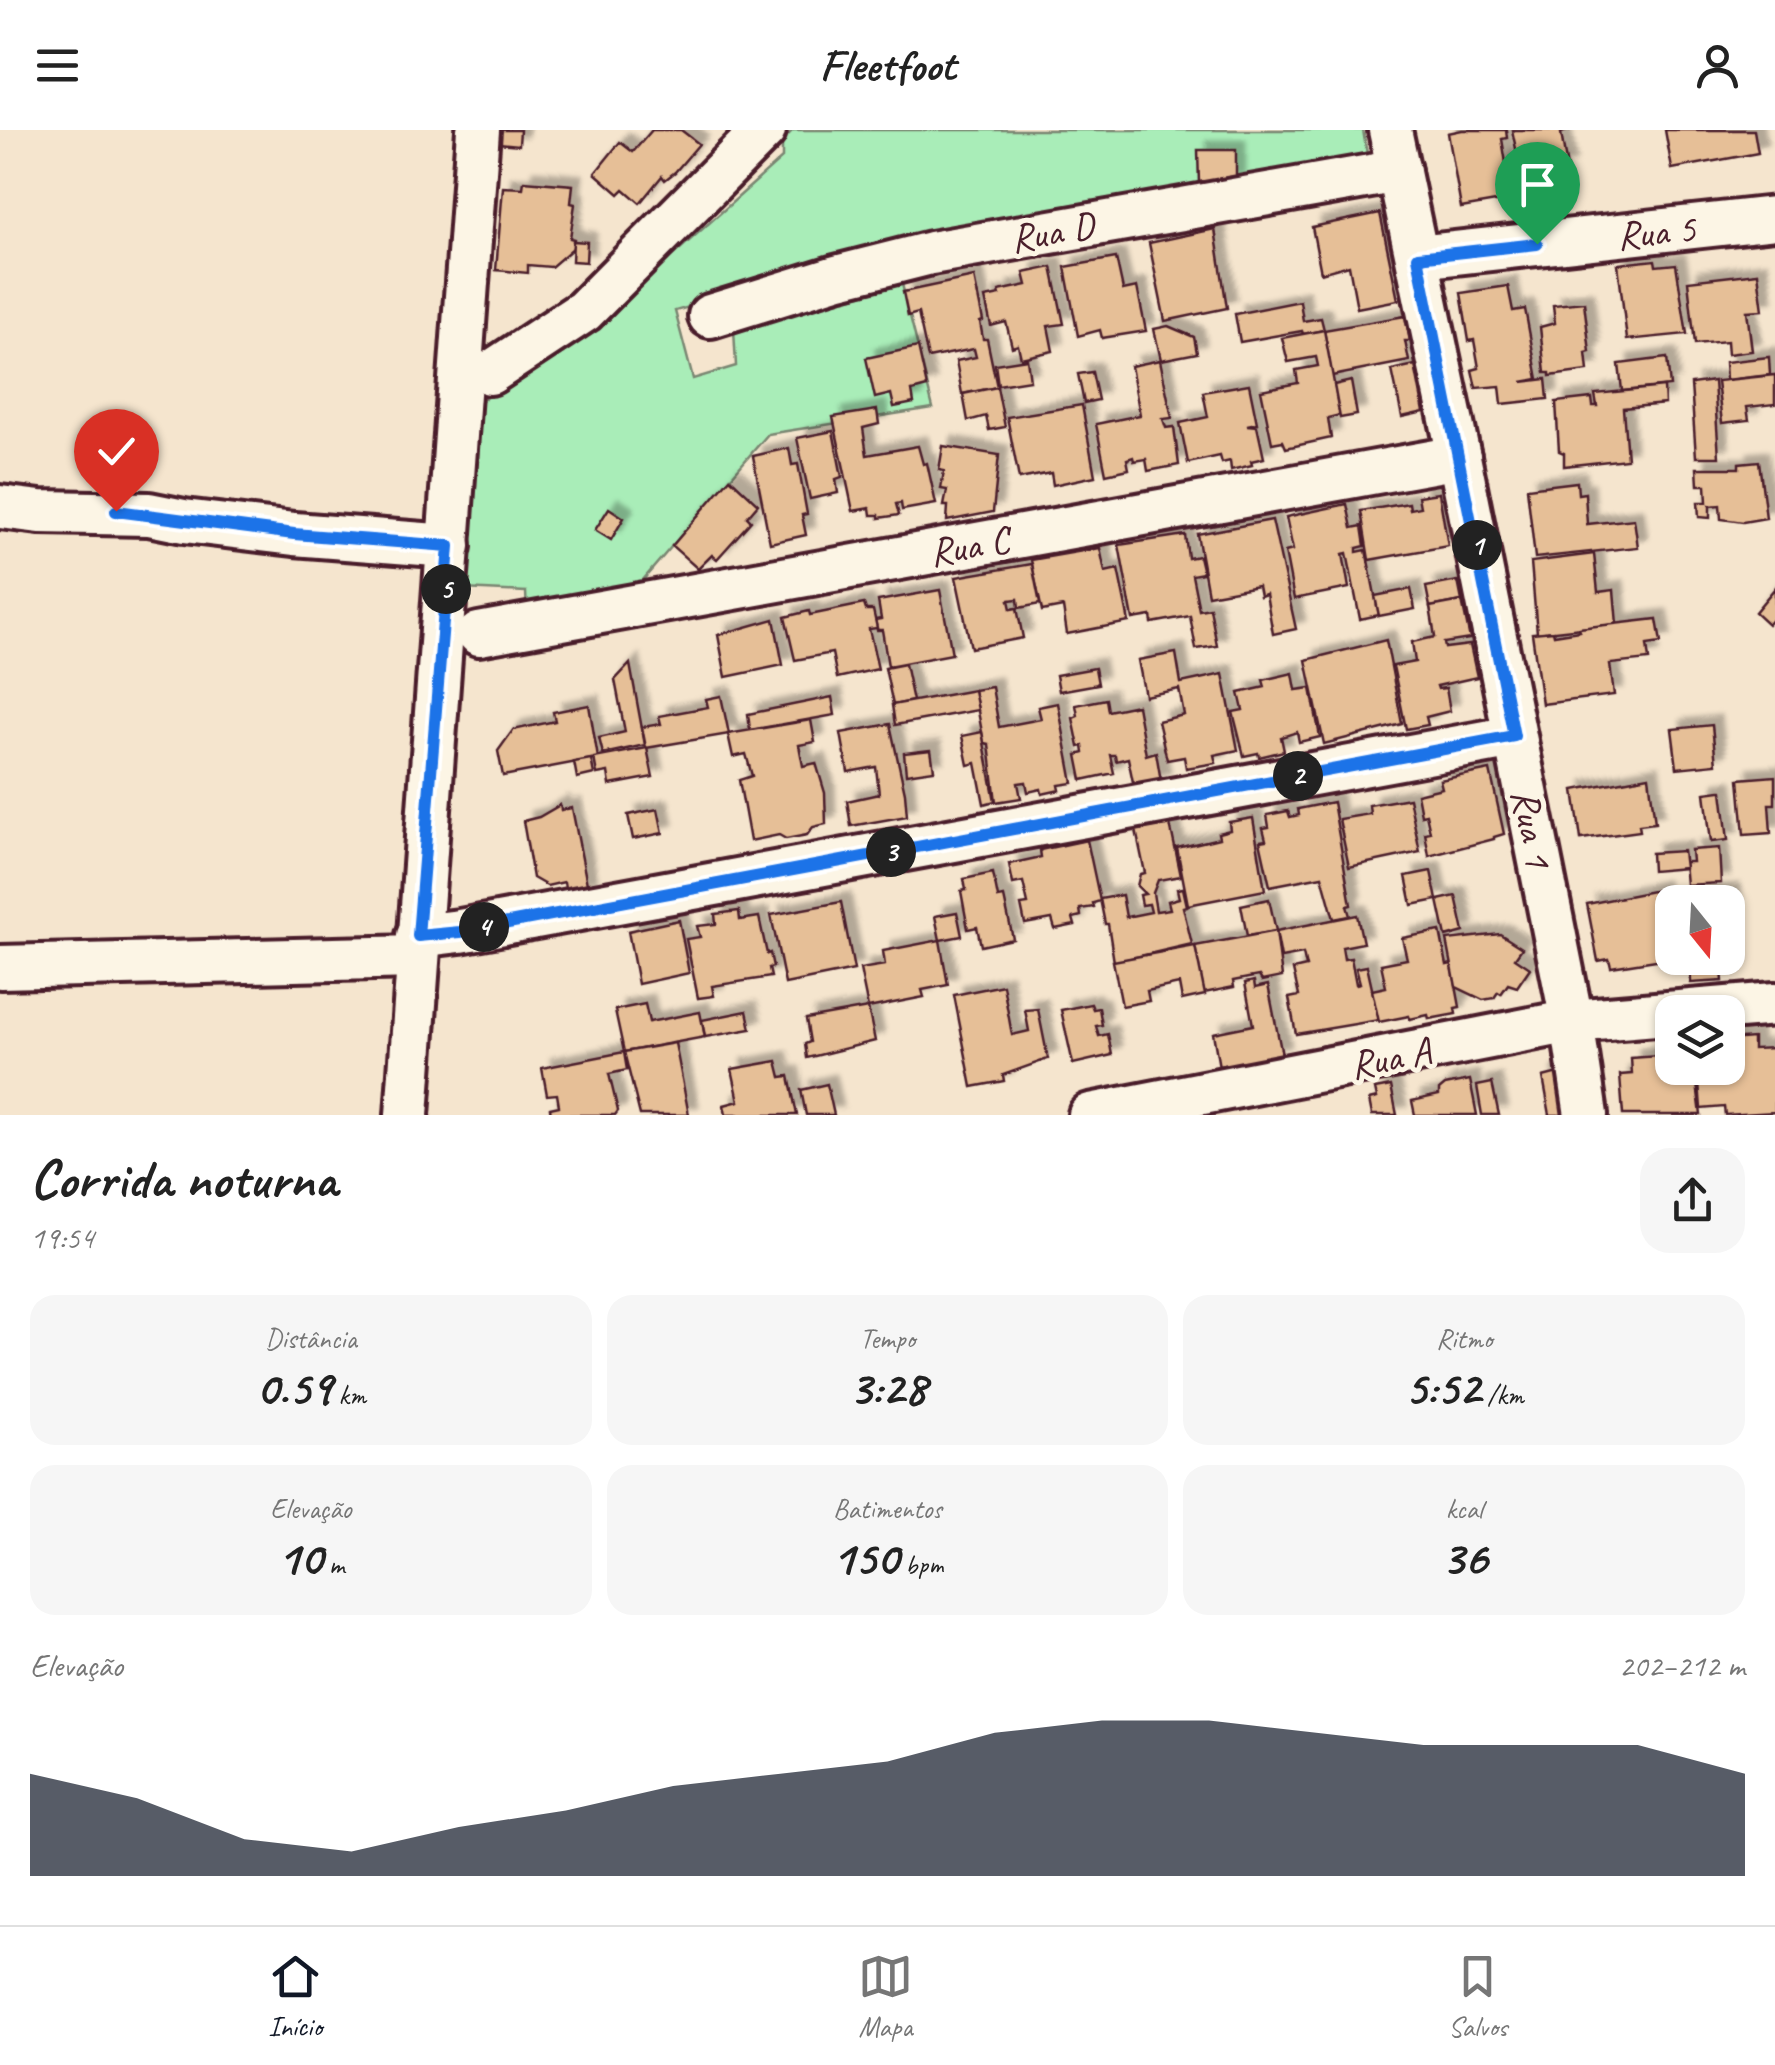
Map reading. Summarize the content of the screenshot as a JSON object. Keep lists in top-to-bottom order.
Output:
{
  "streets": {
    "street": [
      "Rua D",
      "Rua 5",
      "Rua C",
      "Rua 1",
      "Rua A"
    ]
  },
  "crossings": [
    ["Rua D", "Rua 1"],
    ["Rua 5", "Rua 1"],
    ["Rua C", "Rua 1"],
    ["Rua 1", "Rua A"]
  ],
  "north": "bottom",
  "page": {
    "header": "Fleetfoot",
    "pins": [
      "1",
      "5",
      "2",
      "3",
      "4"
    ],
    "heading": ["Corrida noturna", "19:54"],
    "stats": [
      ["Distância", "0.59 km"],
      ["Tempo", "3:28"],
      ["Ritmo", "5:52 /km"],
      ["Elevação", "10 m"],
      ["Batimentos", "150 bpm"],
      ["kcal", "36"]
    ],
    "chart": ["Elevação", "202–212 m"],
    "tabs": ["Início", "Mapa", "Salvos"]
  }
}
